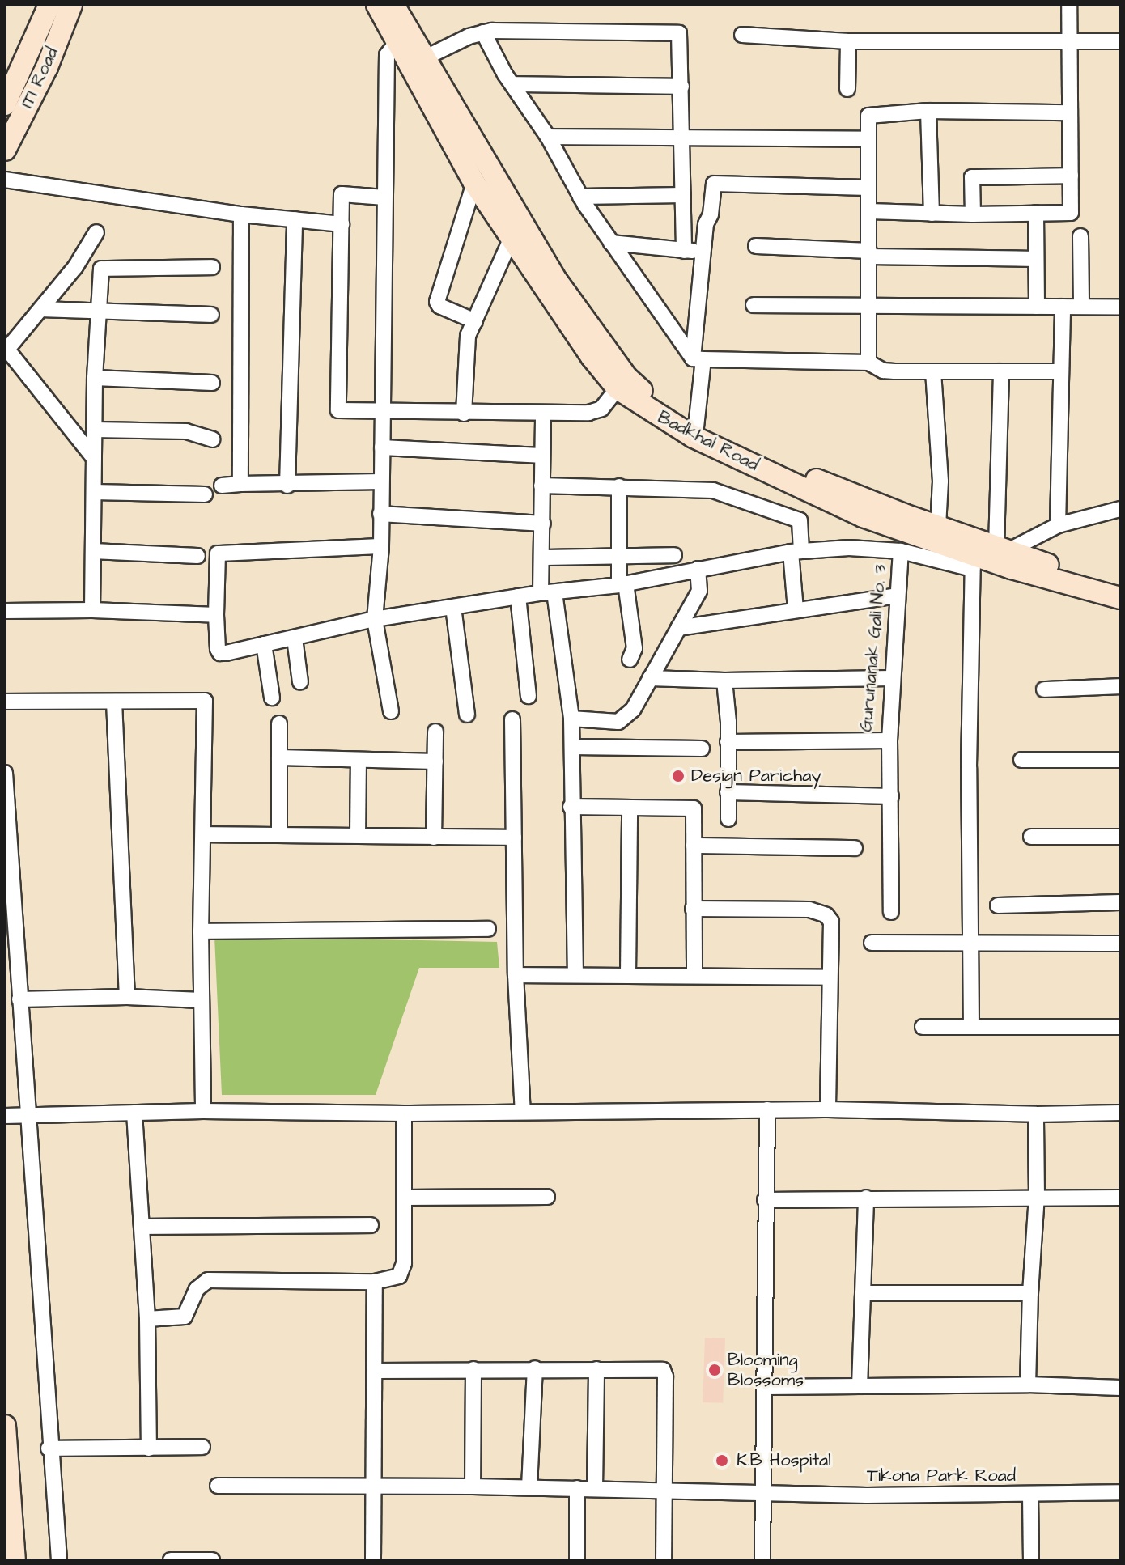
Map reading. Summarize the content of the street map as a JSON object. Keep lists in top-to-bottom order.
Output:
{
  "streets": {
    "street": [
      "ITI Road",
      "Badkhal Road",
      "Gurunanak Gali No. 3",
      "Tikona Park Road"
    ]
  },
  "crossings": [
    ["Badkhal Road", "Gurunanak Gali No. 3"]
  ],
  "places": ["Design Parichay", "Blooming Blossoms", "K.B Hospital"]
}
